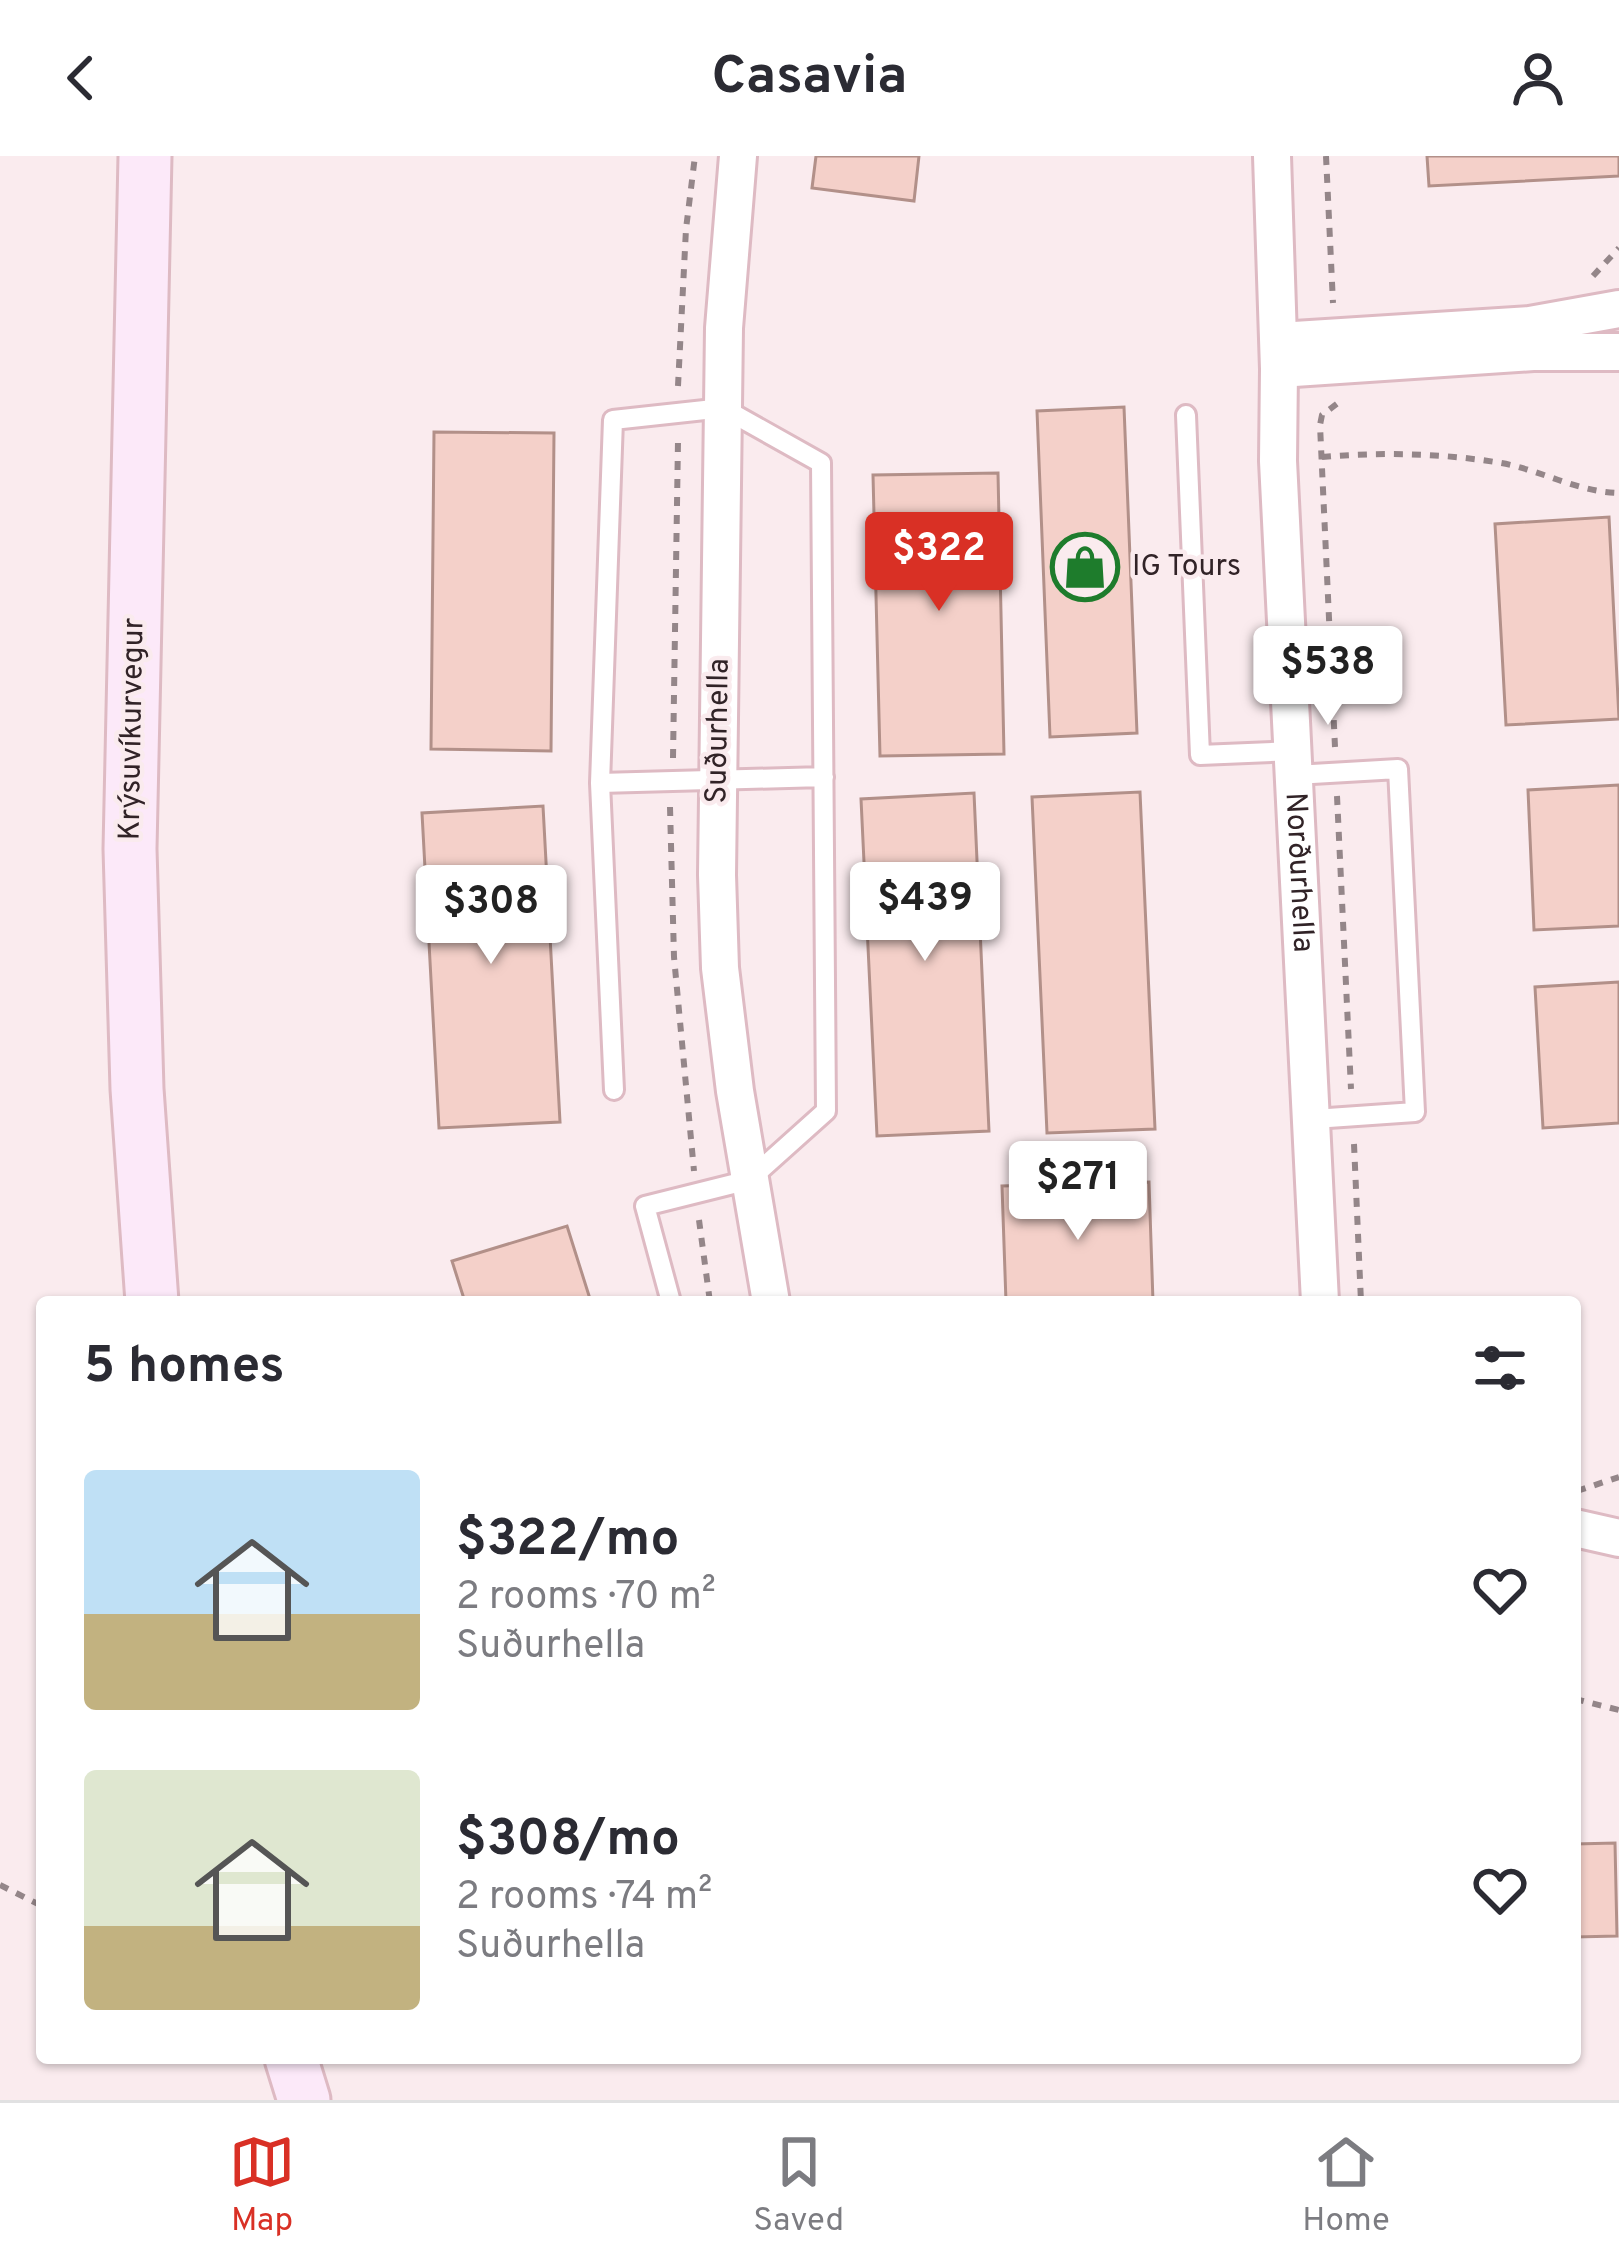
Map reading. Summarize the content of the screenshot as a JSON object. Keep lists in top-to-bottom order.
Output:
{
  "streets": {
    "main road": ["Krýsuvíkurvegur"],
    "street": ["Suðurhella", "Norðurhella"]
  },
  "places": {
    "shop": ["IG Tours"]
  },
  "page": {
    "header": "Casavia",
    "price": [
      "$322",
      "$538",
      "$439",
      "$308",
      "$271"
    ],
    "heading": "5 homes",
    "list": [
      {
        "name": "$322/mo",
        "note": "2 rooms · 70 m² · Suðurhella"
      },
      {
        "name": "$308/mo",
        "note": "2 rooms · 74 m² · Suðurhella"
      }
    ],
    "tabs": ["Map", "Saved", "Home"]
  }
}
